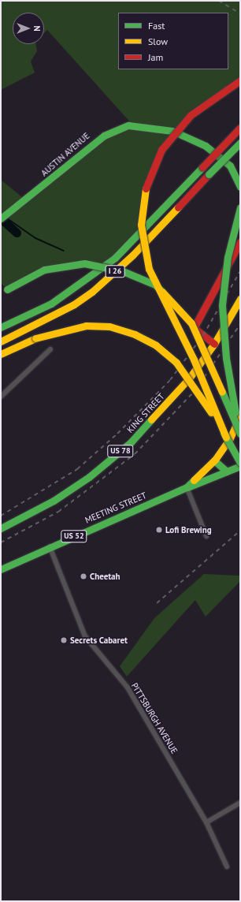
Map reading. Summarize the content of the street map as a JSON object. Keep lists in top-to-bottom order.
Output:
{
  "streets": {
    "main road": [
      "AUSTIN AVENUE",
      "I 26",
      "KING STREET",
      "US 78",
      "MEETING STREET",
      "US 52"
    ],
    "street": ["PITTSBURGH AVENUE"]
  },
  "crossings": [
    ["MEETING STREET", "US 52"],
    ["MEETING STREET", "PITTSBURGH AVENUE"]
  ],
  "places": ["Lofi Brewing", "Cheetah", "Secrets Cabaret"],
  "legend": ["Fast", "Slow", "Jam"],
  "north": "right"
}
